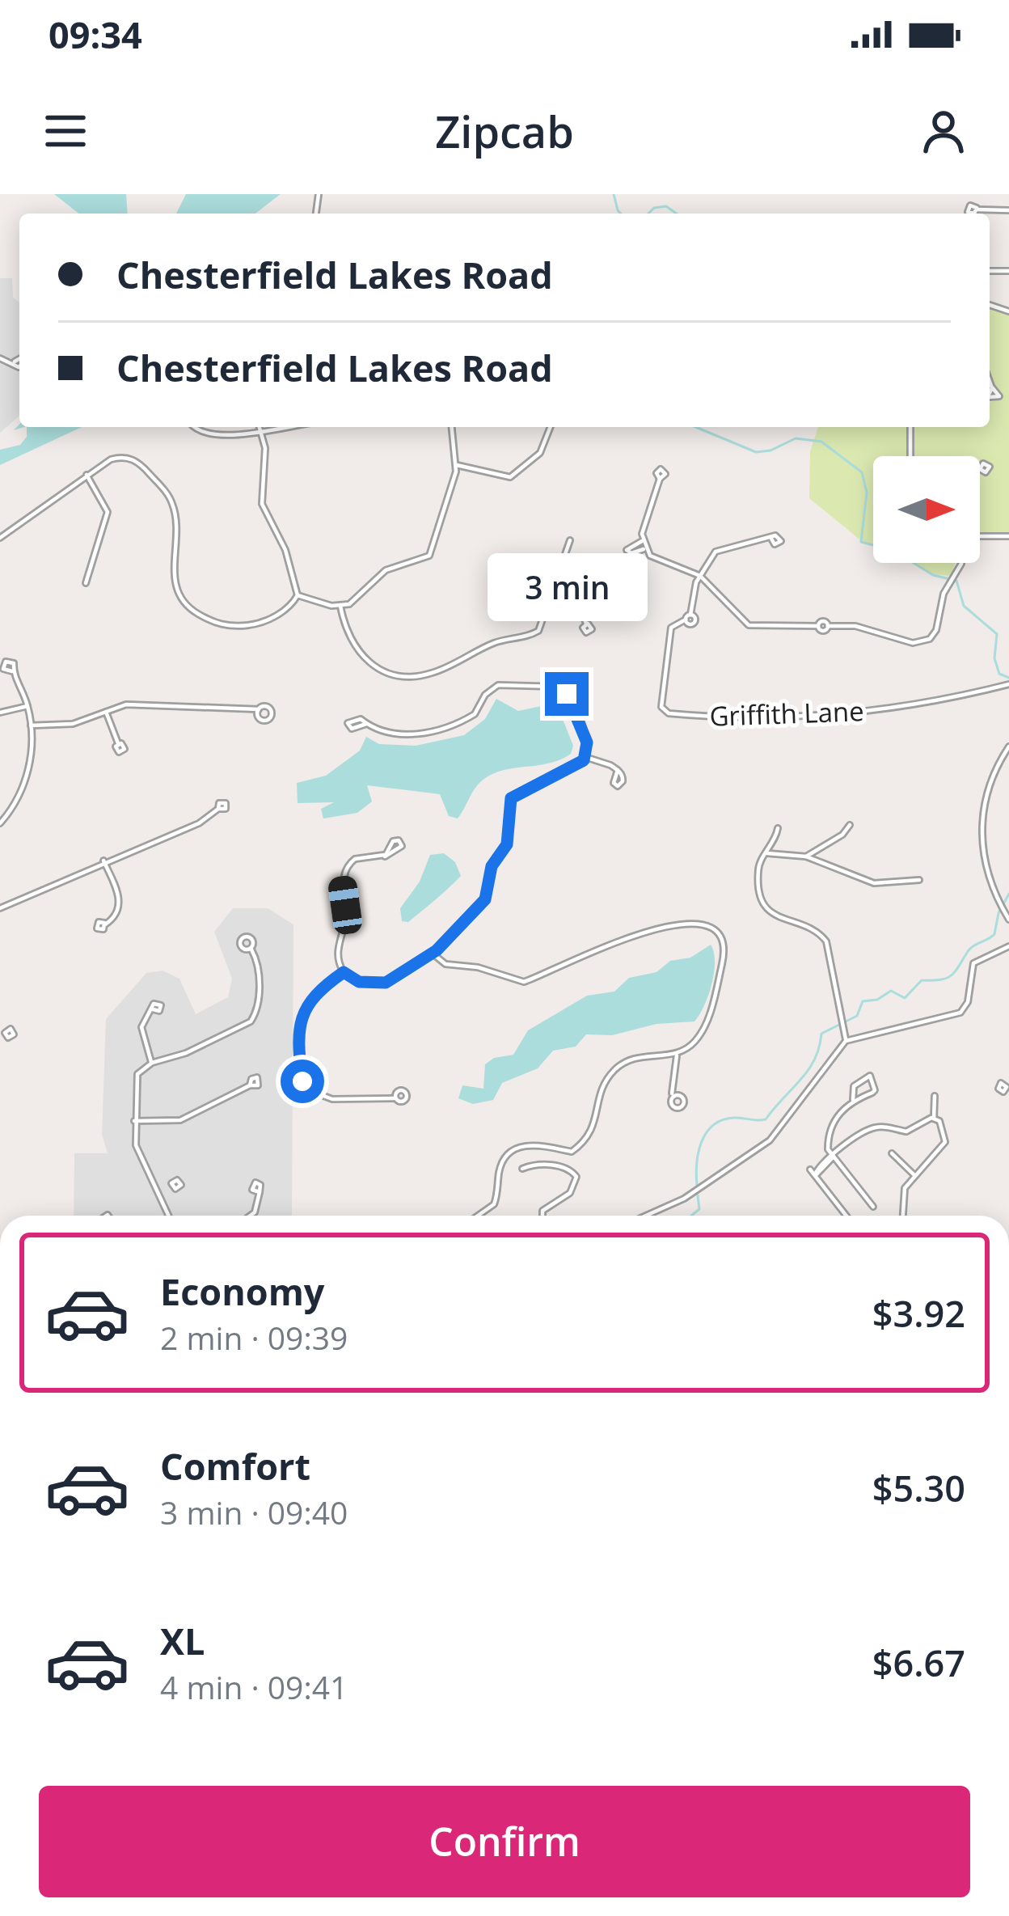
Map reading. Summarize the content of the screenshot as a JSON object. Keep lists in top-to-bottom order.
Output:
{
  "streets": {
    "street": ["Griffith Lane"]
  },
  "north": "right",
  "page": {
    "status": "09:34",
    "header": "Zipcab",
    "banner": ["Chesterfield Lakes Road", "Chesterfield Lakes Road"],
    "bubble": "3 min",
    "list": [
      {
        "name": "Economy",
        "note": "2 min · 09:39",
        "value": "$3.92"
      },
      {
        "name": "Comfort",
        "note": "3 min · 09:40",
        "value": "$5.30"
      },
      {
        "name": "XL",
        "note": "4 min · 09:41",
        "value": "$6.67"
      }
    ],
    "buttons": "Confirm"
  }
}
